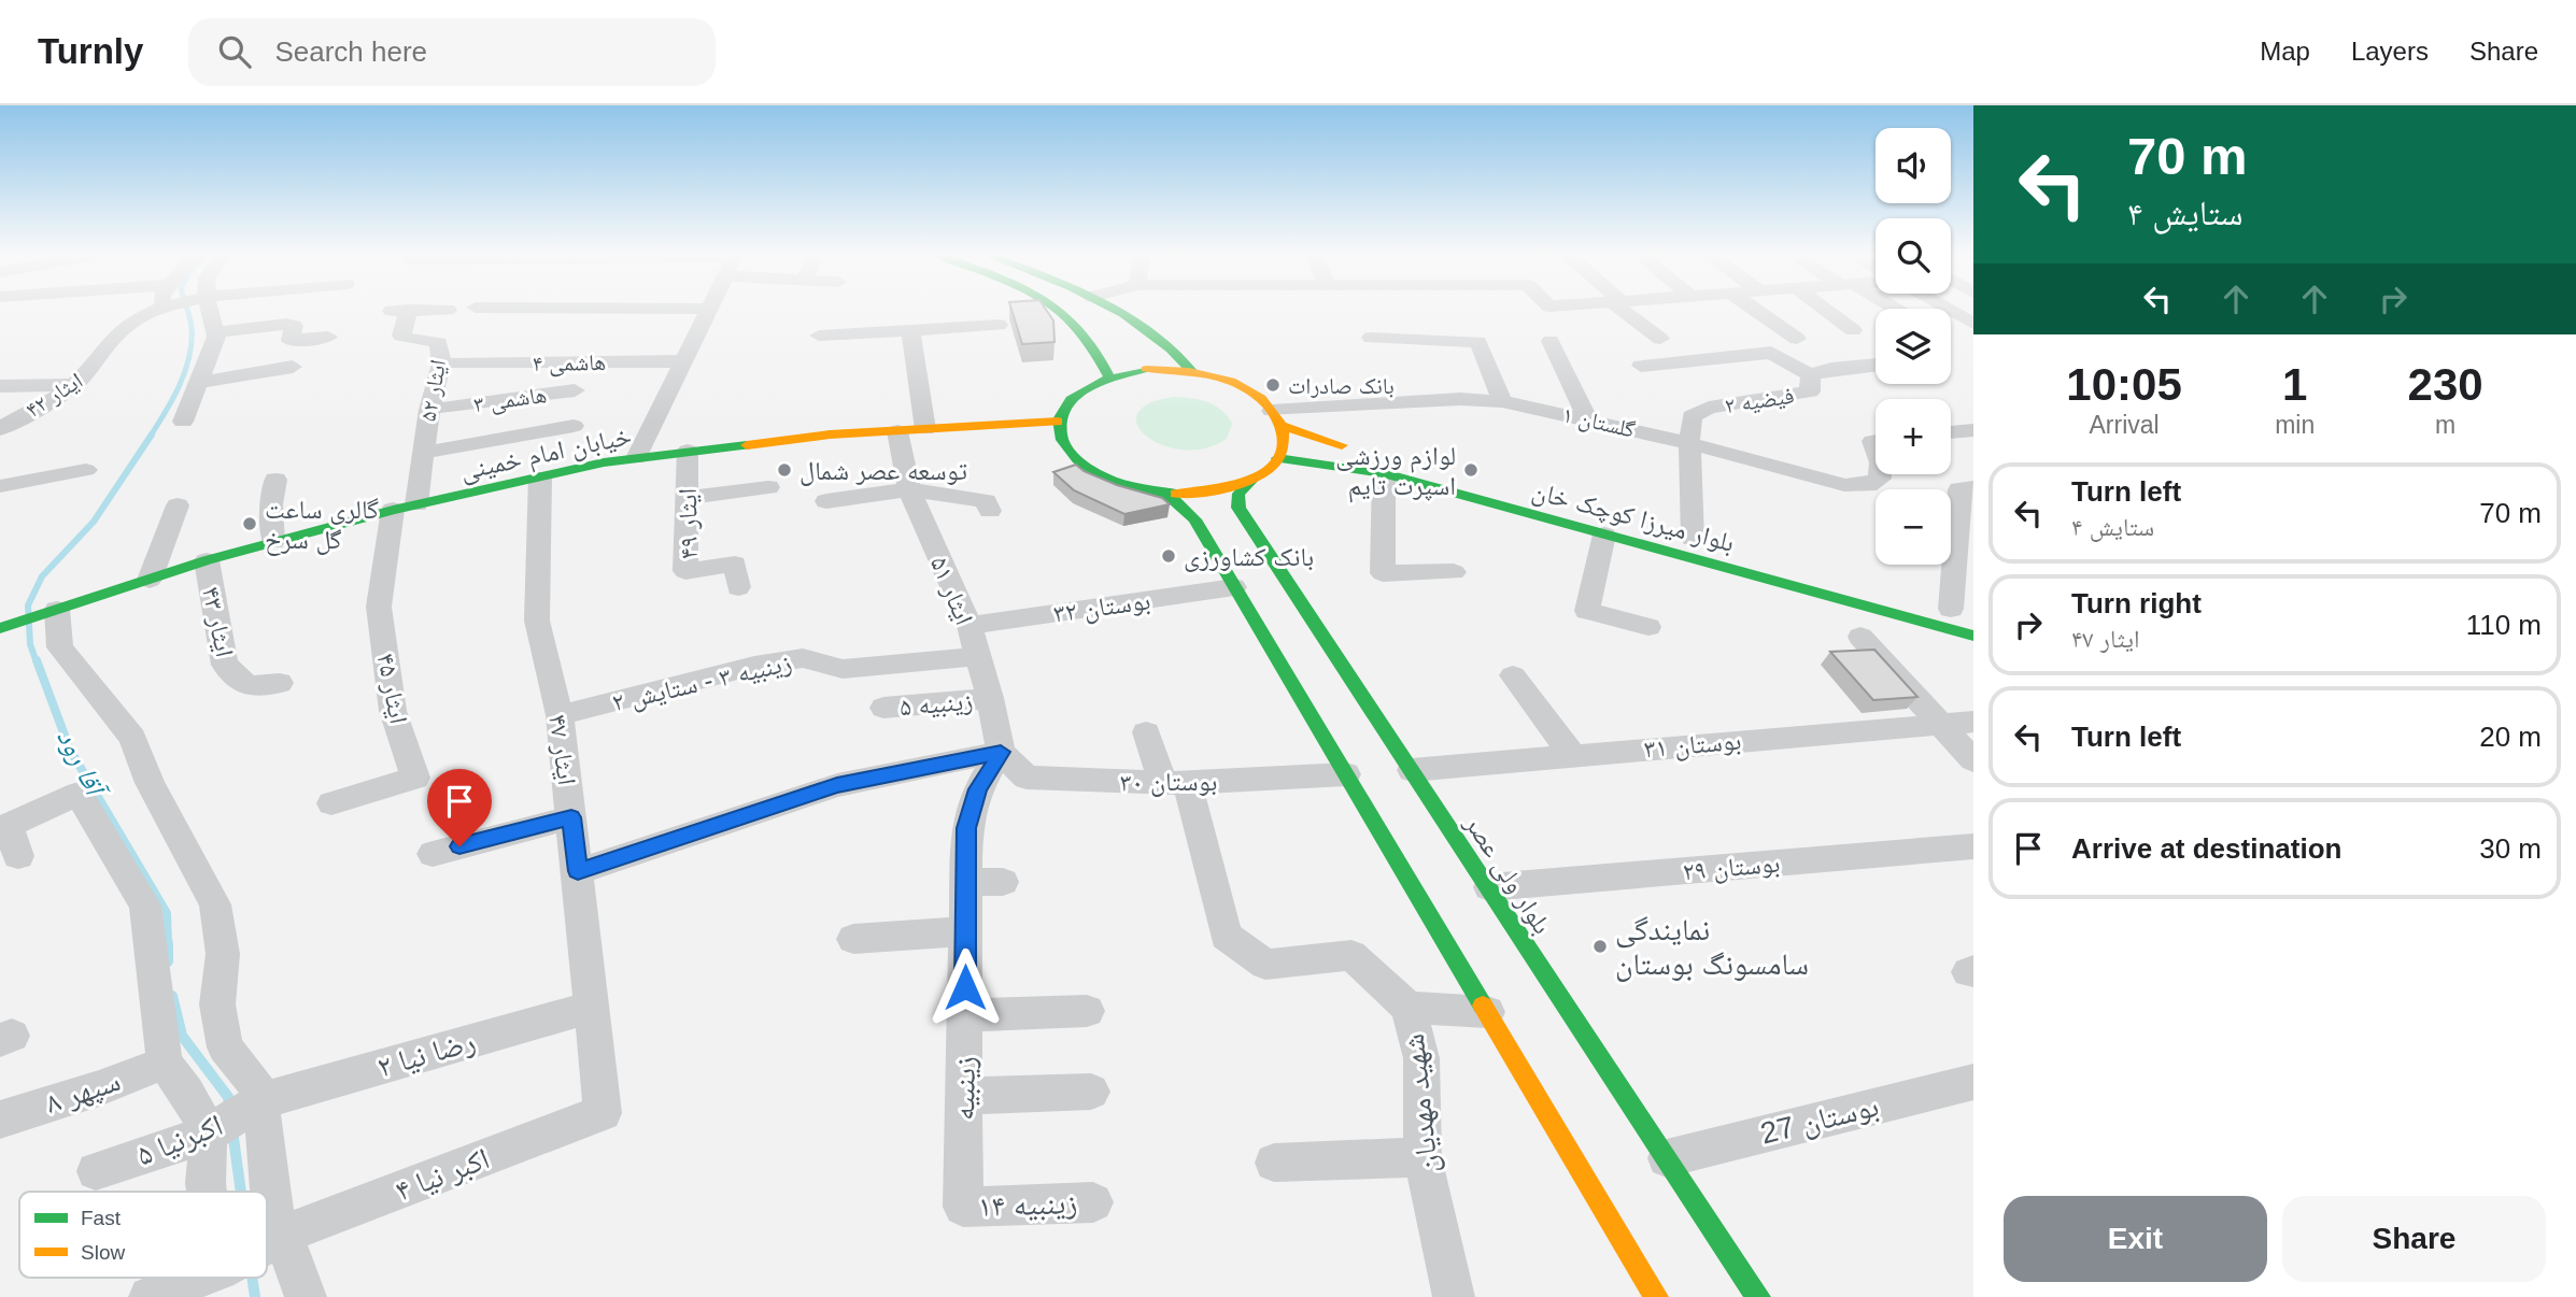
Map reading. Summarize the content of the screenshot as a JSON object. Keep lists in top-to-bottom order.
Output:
{
  "streets": {
    "main road": ["خیابان امام خمینی", "بلوار میرزا کوچک خان", "بلوار ولی عصر"],
    "street": [
      "هاشمی ۴",
      "ایثار ۵۲",
      "ایثار ۴۲",
      "هاشمی ۳",
      "فیضیه ۲",
      "گلستان ۱",
      "ایثار ۴۹",
      "ایثار ۵۱",
      "بوستان ۳۲",
      "ایثار ۴۳",
      "زینبیه ۳ - ستایش ۲",
      "ایثار ۴۵",
      "زینبیه ۵",
      "بوستان ۳۱",
      "ایثار ۴۷",
      "بوستان ۳۰",
      "بوستان ۲۹",
      "رضا نیا ۲",
      "زینبیه",
      "سپهر ۸",
      "شهید مهدیان",
      "بوستان 27",
      "اکبرنیا ۵",
      "اکبر نیا ۴",
      "زینبیه ۱۴"
    ]
  },
  "crossings": [
    ["ایثار ۵۲", "خیابان امام خمینی"],
    ["ایثار ۵۲", "ایثار ۴۵"],
    ["فیضیه ۲", "گلستان ۱"],
    ["گلستان ۱", "خیابان امام خمینی"],
    ["گلستان ۱", "بلوار میرزا کوچک خان"],
    ["گلستان ۱", "بلوار ولی عصر"],
    ["خیابان امام خمینی", "بلوار میرزا کوچک خان"],
    ["خیابان امام خمینی", "ایثار ۴۹"],
    ["خیابان امام خمینی", "ایثار ۵۱"],
    ["خیابان امام خمینی", "ایثار ۴۳"],
    ["خیابان امام خمینی", "ایثار ۴۵"],
    ["خیابان امام خمینی", "ایثار ۴۷"],
    ["خیابان امام خمینی", "بلوار ولی عصر"],
    ["بلوار میرزا کوچک خان", "بلوار ولی عصر"],
    ["ایثار ۵۱", "بوستان ۳۲"],
    ["ایثار ۵۱", "زینبیه ۳ - ستایش ۲"],
    ["ایثار ۵۱", "زینبیه ۵"],
    ["ایثار ۵۱", "بوستان ۳۰"],
    ["ایثار ۵۱", "زینبیه"],
    ["زینبیه ۳ - ستایش ۲", "ایثار ۴۷"],
    ["بوستان ۳۱", "بلوار ولی عصر"],
    ["ایثار ۴۷", "رضا نیا ۲"],
    ["ایثار ۴۷", "اکبر نیا ۴"],
    ["بوستان ۳۰", "زینبیه"],
    ["بوستان ۳۰", "شهید مهدیان"],
    ["بوستان ۲۹", "بلوار ولی عصر"],
    ["بلوار ولی عصر", "بوستان 27"],
    ["رضا نیا ۲", "اکبرنیا ۵"],
    ["زینبیه", "زینبیه ۱۴"]
  ],
  "water": ["آقا رود"],
  "places": [
    "بانک صادرات",
    "توسعه عصر شمال",
    "لوازم ورزشی اسپرت تایم",
    "گالری ساعت گل سرخ",
    "بانک کشاورزی",
    "نمایندگی سامسونگ بوستان"
  ],
  "legend": ["Fast", "Slow"],
  "page": {
    "header": "Turnly",
    "search": "Search here",
    "nav": ["Map", "Layers", "Share"],
    "turn": ["70 m", "ستایش ۴"],
    "map_buttons": ["+", "−"],
    "eta": [
      "10:05",
      "Arrival",
      "1",
      "min",
      "230",
      "m"
    ],
    "list": [
      {
        "name": "Turn left",
        "note": "ستایش ۴",
        "value": "70 m"
      },
      {
        "name": "Turn right",
        "note": "ایثار ۴۷",
        "value": "110 m"
      },
      {
        "name": "Turn left",
        "value": "20 m"
      },
      {
        "name": "Arrive at destination",
        "value": "30 m"
      }
    ],
    "buttons": ["Exit", "Share"]
  }
}
